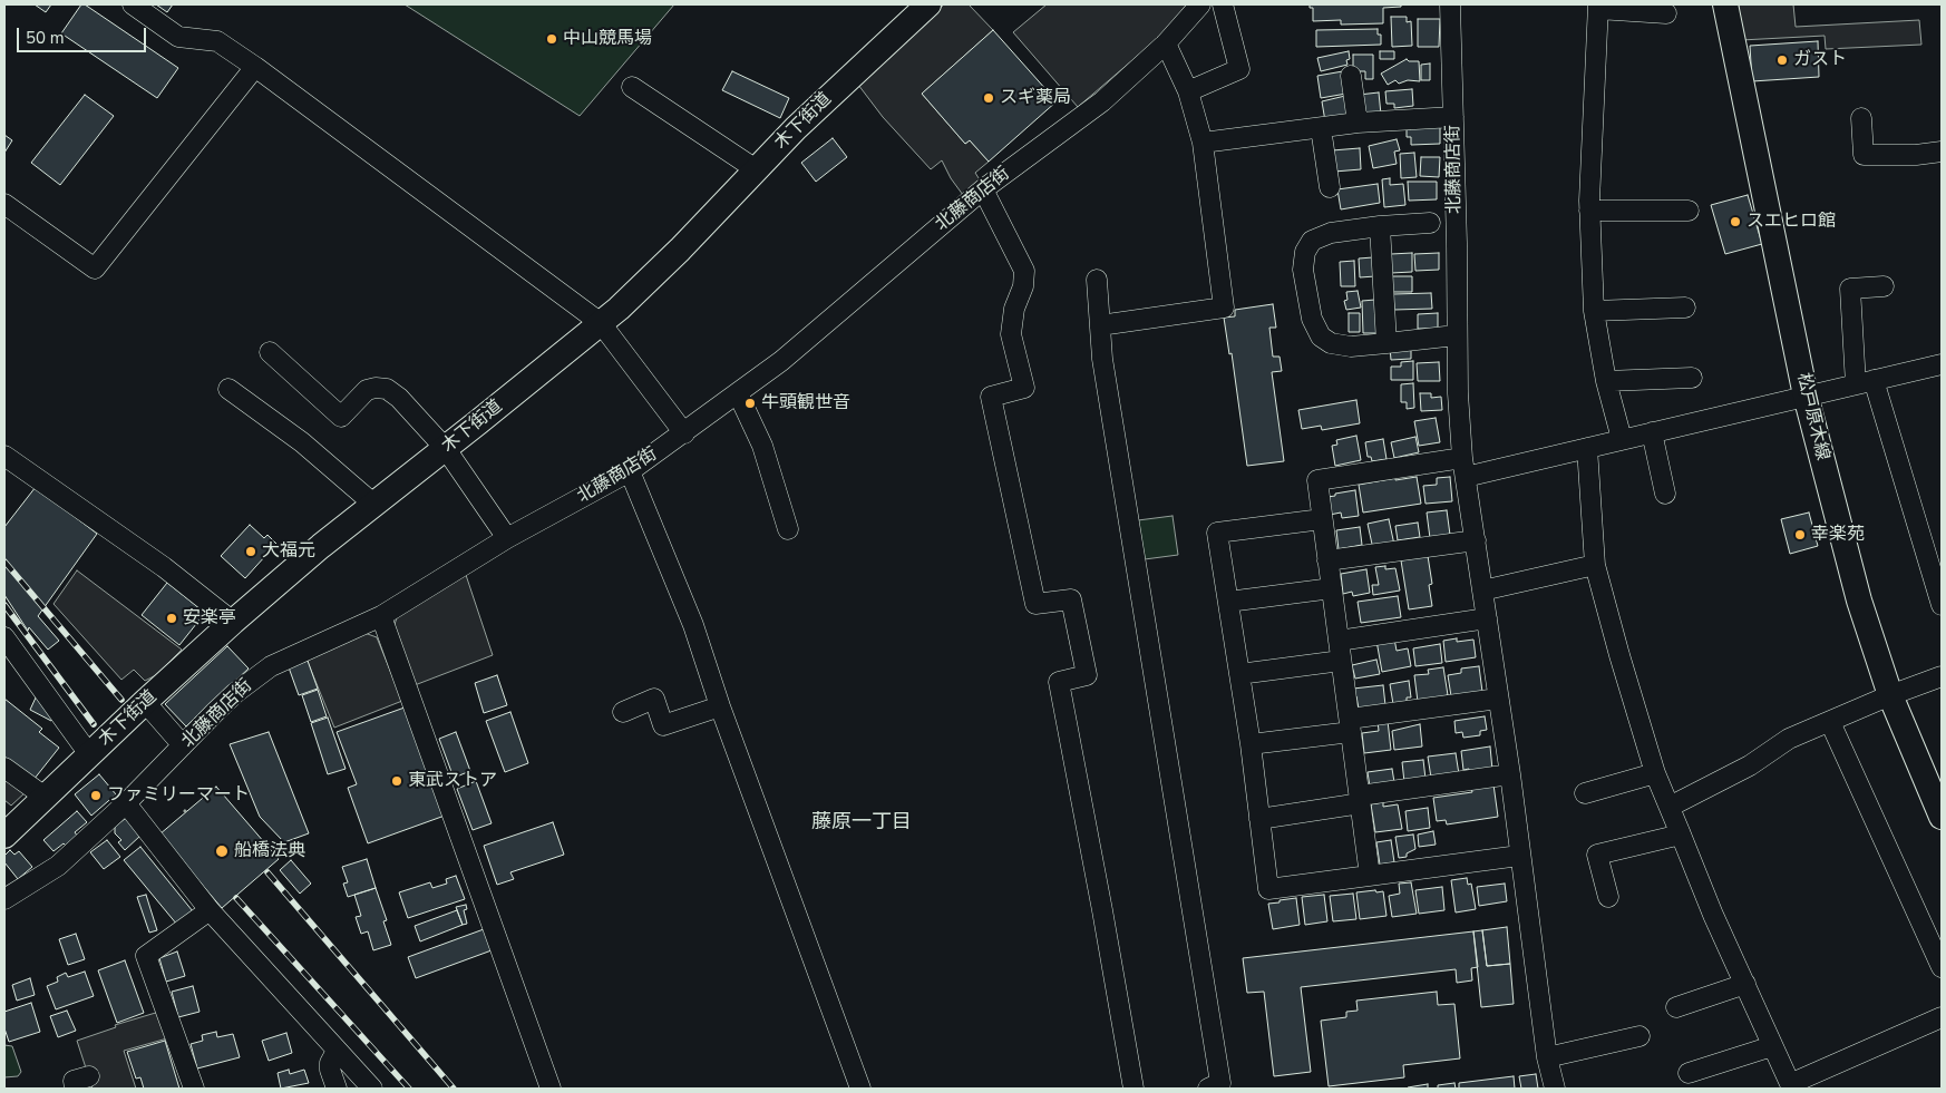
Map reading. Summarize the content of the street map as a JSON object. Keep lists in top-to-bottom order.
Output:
{
  "streets": {
    "main road": ["木下街道", "松戸原木線"],
    "street": ["北藤商店街"]
  },
  "districts": ["藤原一丁目"],
  "places": [
    "中山競馬場",
    "ガスト",
    "スギ薬局",
    "スエヒロ館",
    "牛頭観世音",
    "幸楽苑",
    "大福元",
    "安楽亭",
    "東武ストア",
    "ファミリーマート",
    "船橋法典"
  ],
  "scale_bar": "50 m"
}
